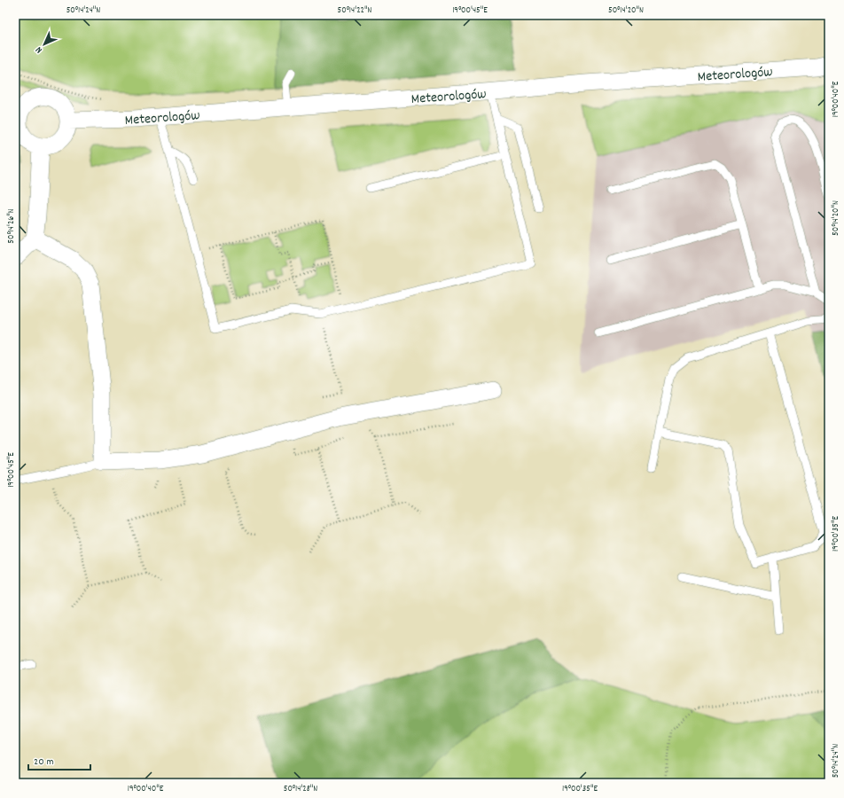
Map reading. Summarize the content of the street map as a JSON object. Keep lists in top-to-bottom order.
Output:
{
  "streets": {
    "street": ["Meteorologów"]
  },
  "scale_bar": "20 m",
  "north": "bottom left",
  "coordinates": [
    "50°14'24\"N",
    "50°14'22\"N",
    "19°00'45\"E",
    "50°14'20\"N",
    "19°00'40\"E",
    "50°14'26\"N",
    "19°00'35\"E",
    "50°14'28\"N"
  ]
}
